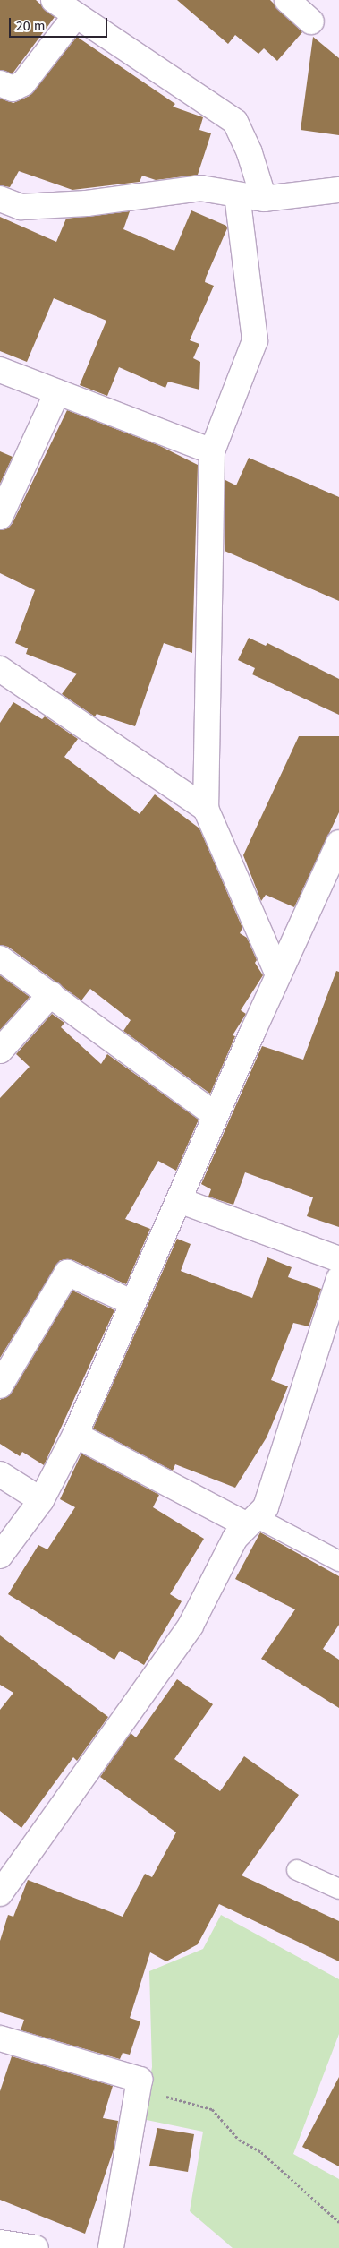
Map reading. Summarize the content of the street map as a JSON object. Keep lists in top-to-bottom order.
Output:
{
  "scale_bar": "20 m"
}
